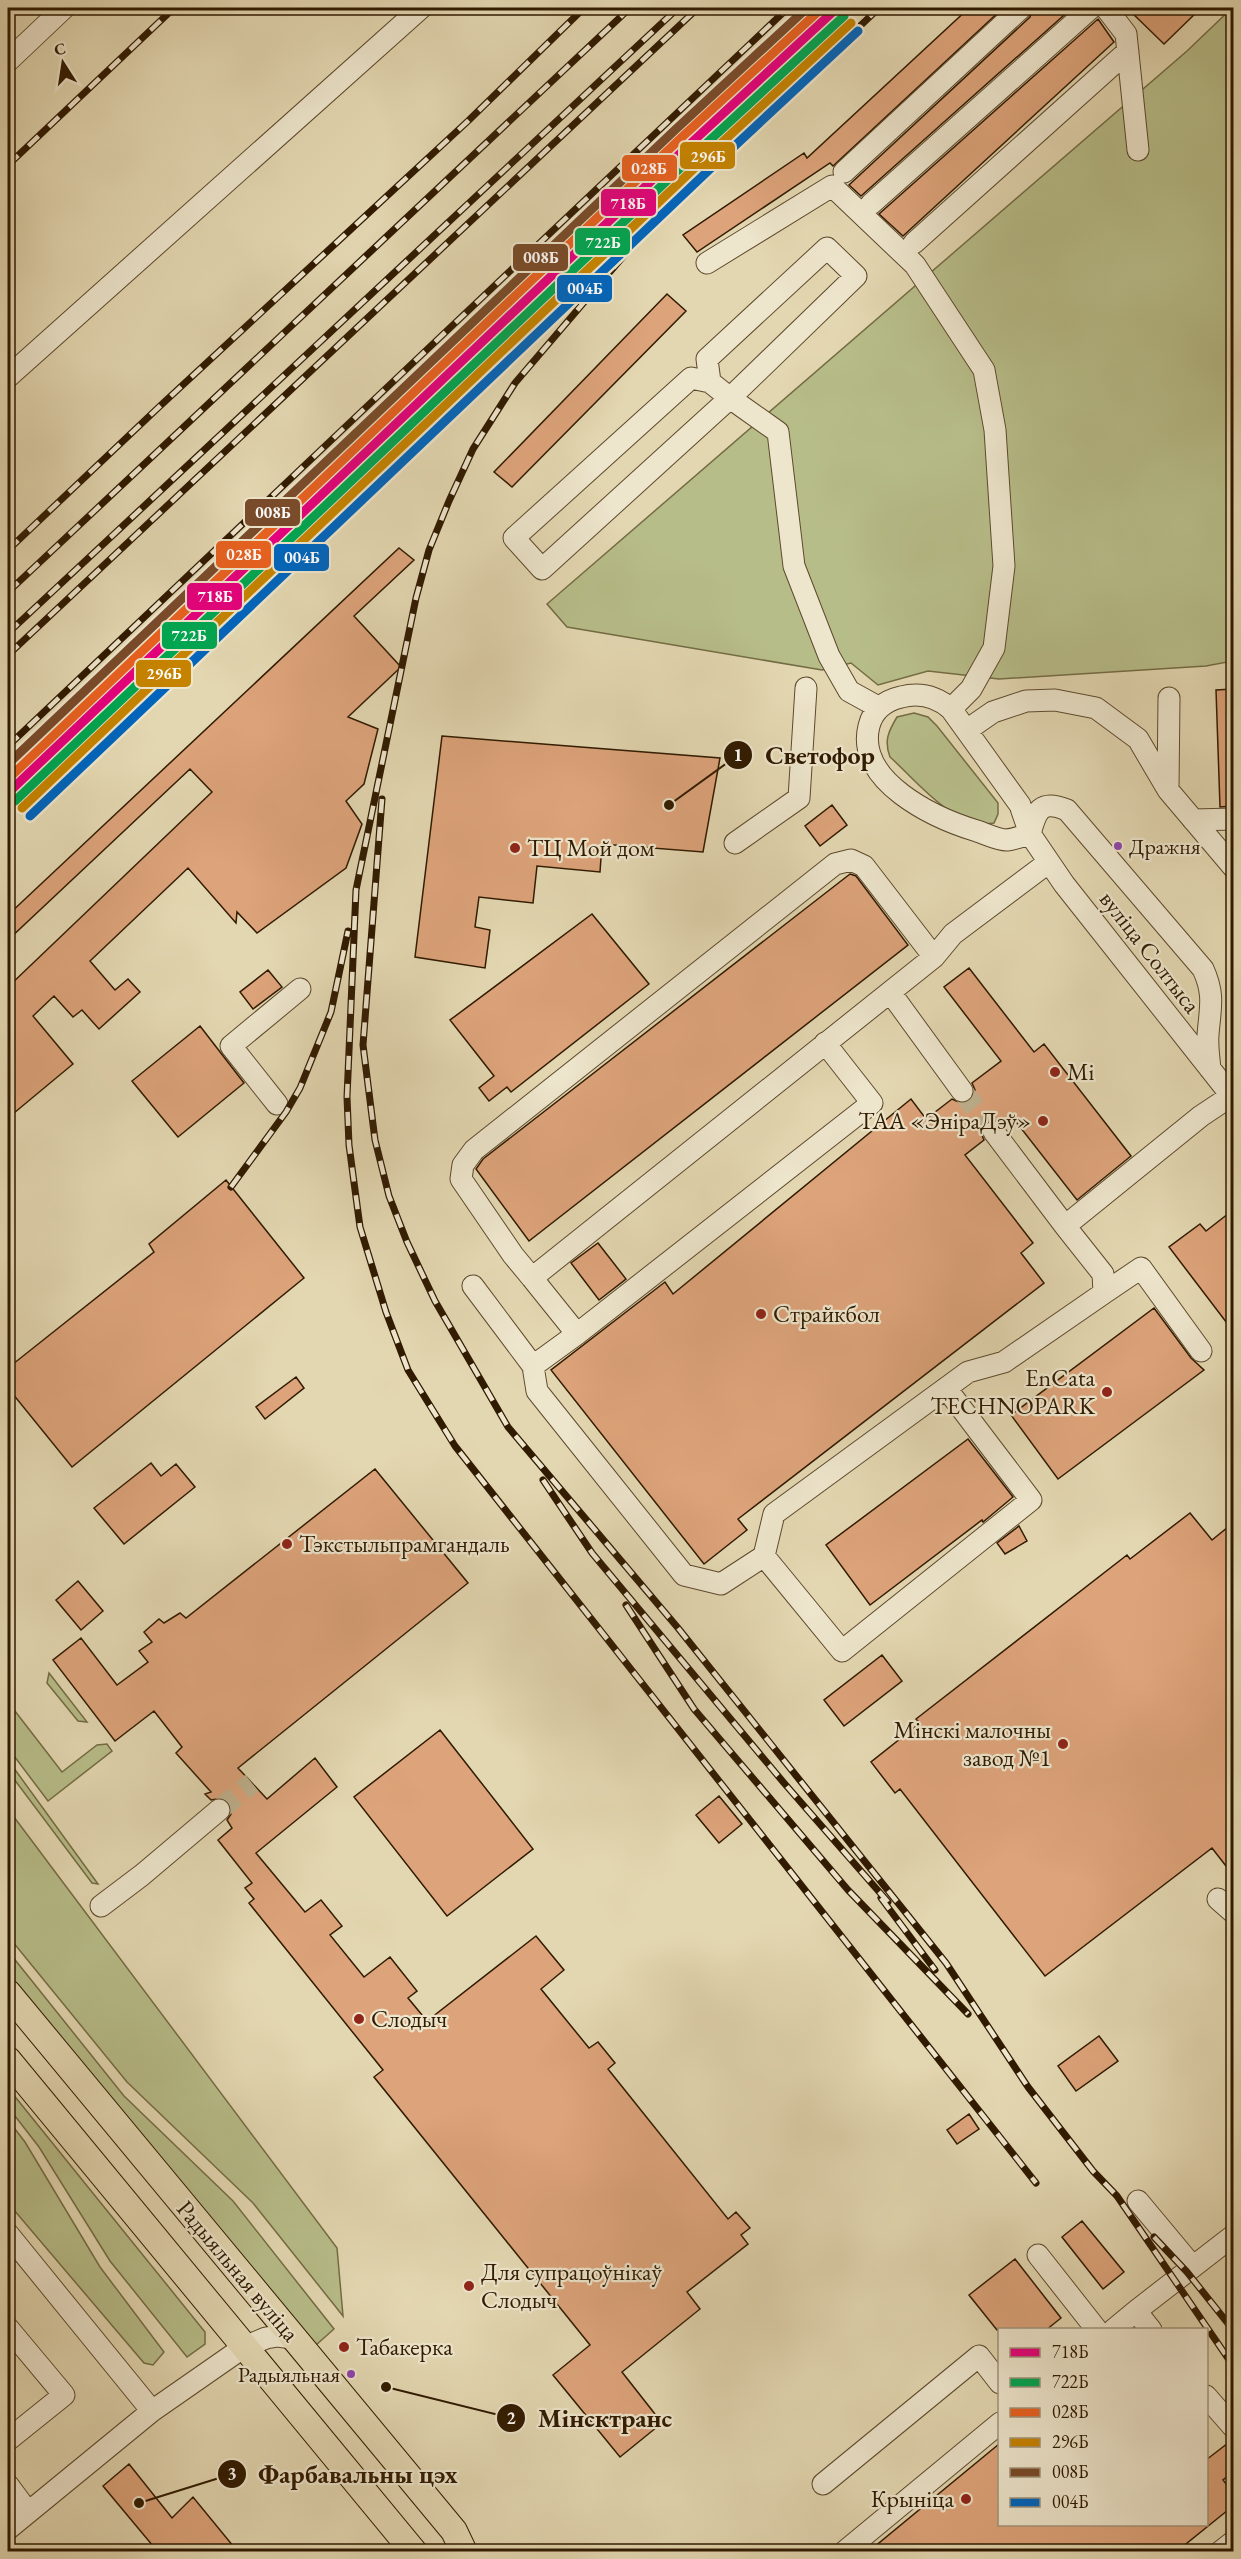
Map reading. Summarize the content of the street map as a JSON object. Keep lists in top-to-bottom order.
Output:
{
  "streets": {
    "main road": ["Радыяльная вуліца"],
    "street": ["вуліца Солтыса"]
  },
  "places": [
    "Светофор",
    "Дражня",
    "ТЦ Мой дом",
    "Mi",
    "ТАА «ЭніраДэў»",
    "Страйкбол",
    "EnCata TECHNOPARK",
    "Тэкстыльпрамгандаль",
    "Мінскі малочны завод №1",
    "Слодыч",
    "Для супрацоўнікаў Слодыч",
    "Табакерка",
    "Радыяльная",
    "Мінсктранс",
    "Крыніца",
    "Фарбавальны цэх"
  ],
  "lines": [
    "transit line 718Б",
    "transit line 028Б",
    "transit line 008Б",
    "transit line 722Б",
    "transit line 296Б",
    "transit line 004Б"
  ],
  "legend": [
    "718Б",
    "722Б",
    "028Б",
    "296Б",
    "008Б",
    "004Б"
  ],
  "north": "top"
}
